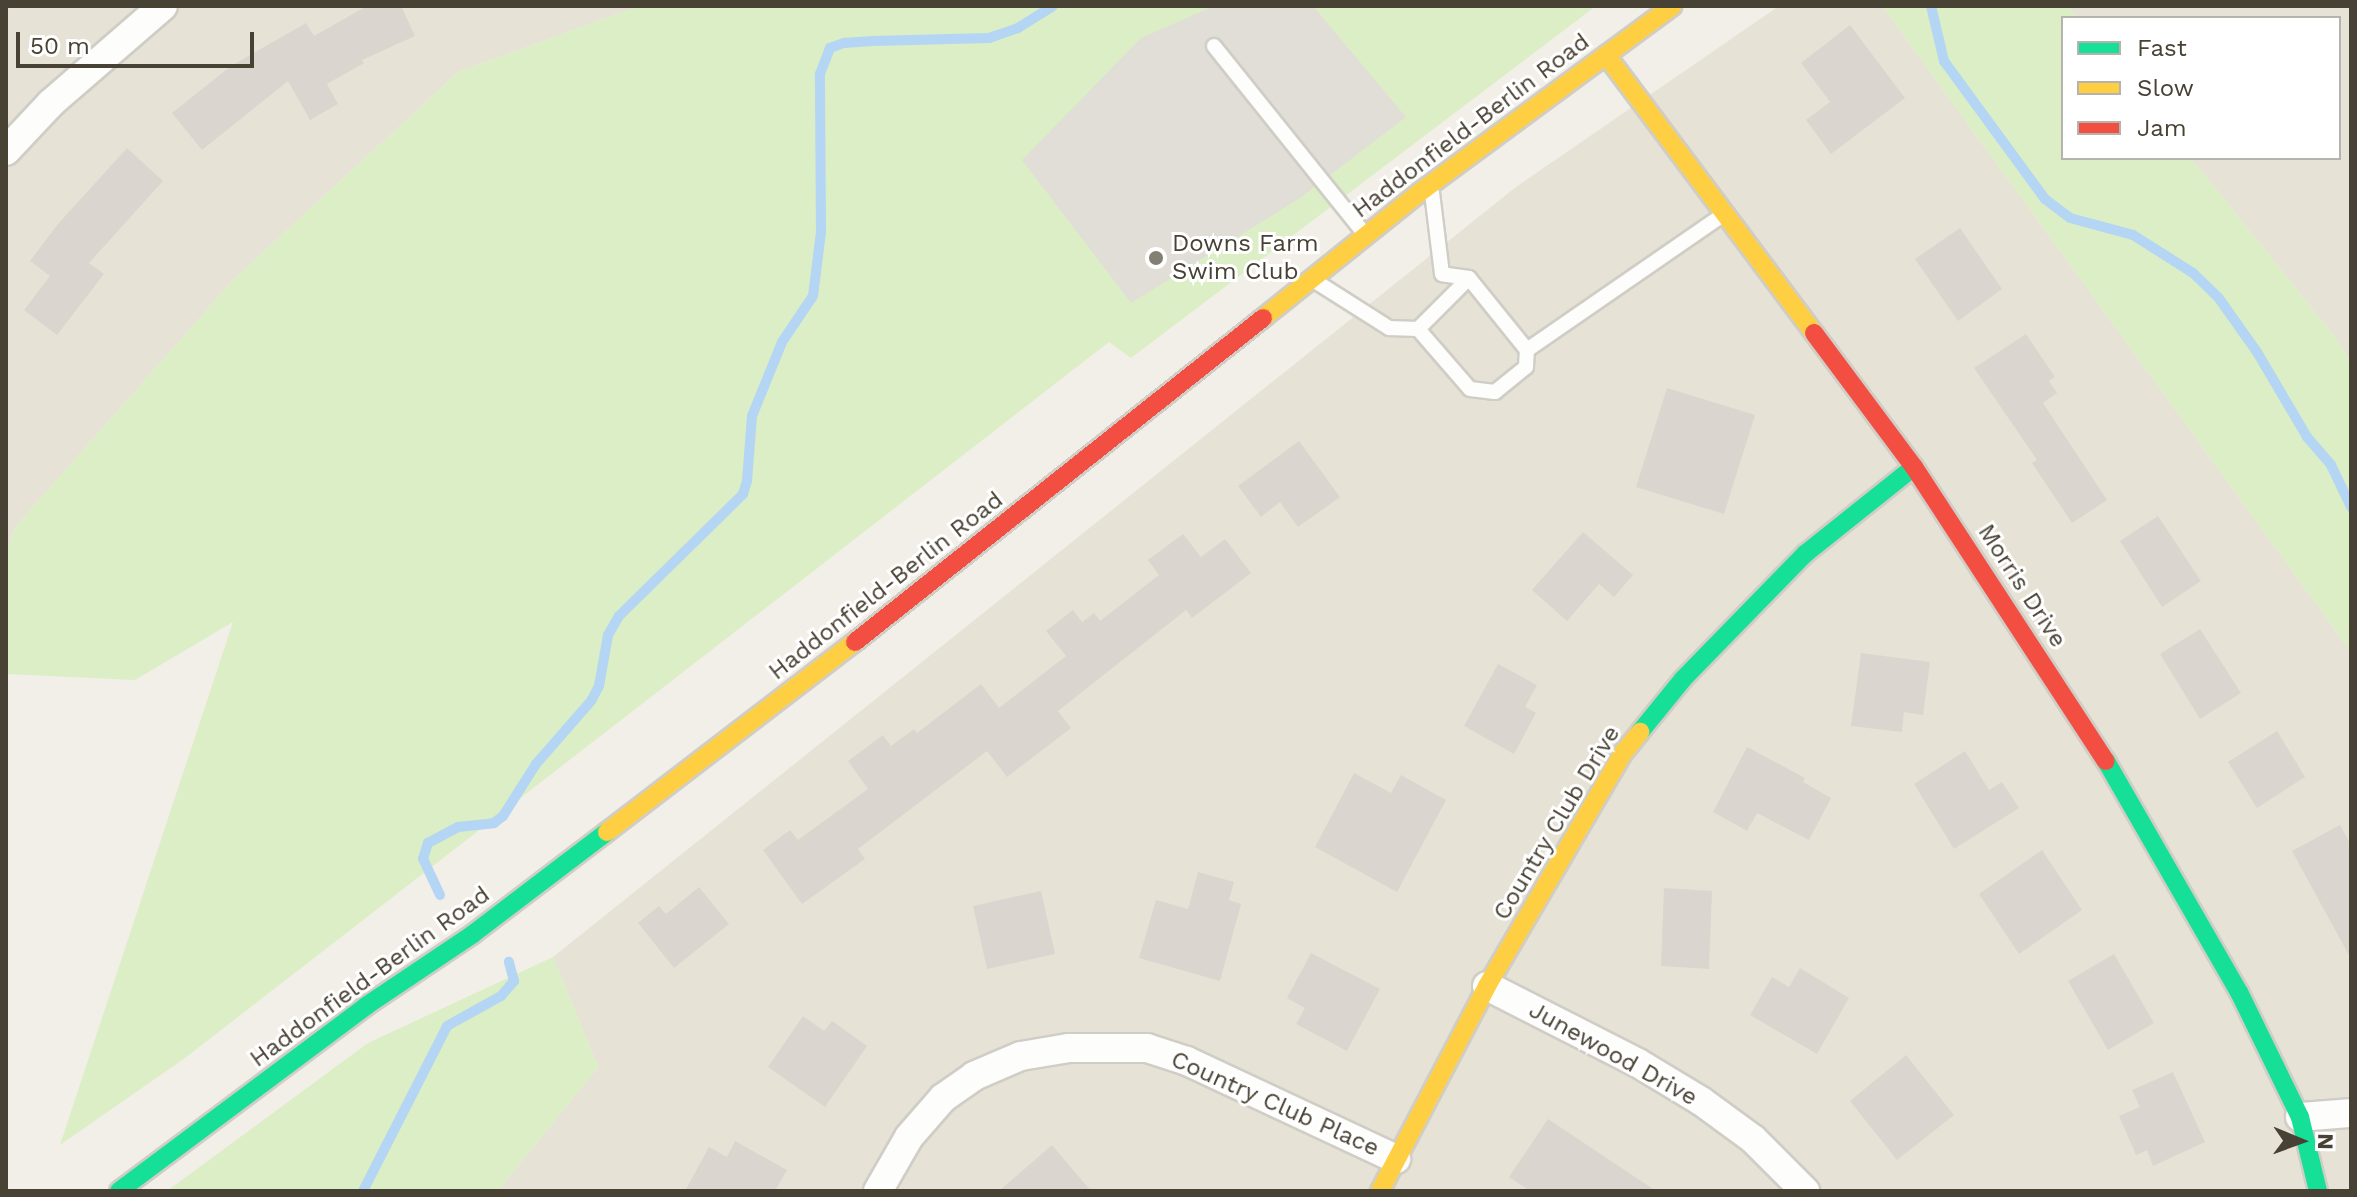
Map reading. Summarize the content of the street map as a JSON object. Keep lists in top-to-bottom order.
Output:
{
  "streets": {
    "street": [
      "Haddonfield-Berlin Road",
      "Morris Drive",
      "Country Club Drive",
      "Junewood Drive",
      "Country Club Place"
    ]
  },
  "crossings": [
    ["Haddonfield-Berlin Road", "Morris Drive"],
    ["Morris Drive", "Country Club Drive"],
    ["Country Club Drive", "Junewood Drive"],
    ["Country Club Drive", "Country Club Place"]
  ],
  "places": ["Downs Farm Swim Club"],
  "legend": ["Fast", "Slow", "Jam"],
  "scale_bar": "50 m",
  "north": "right"
}
